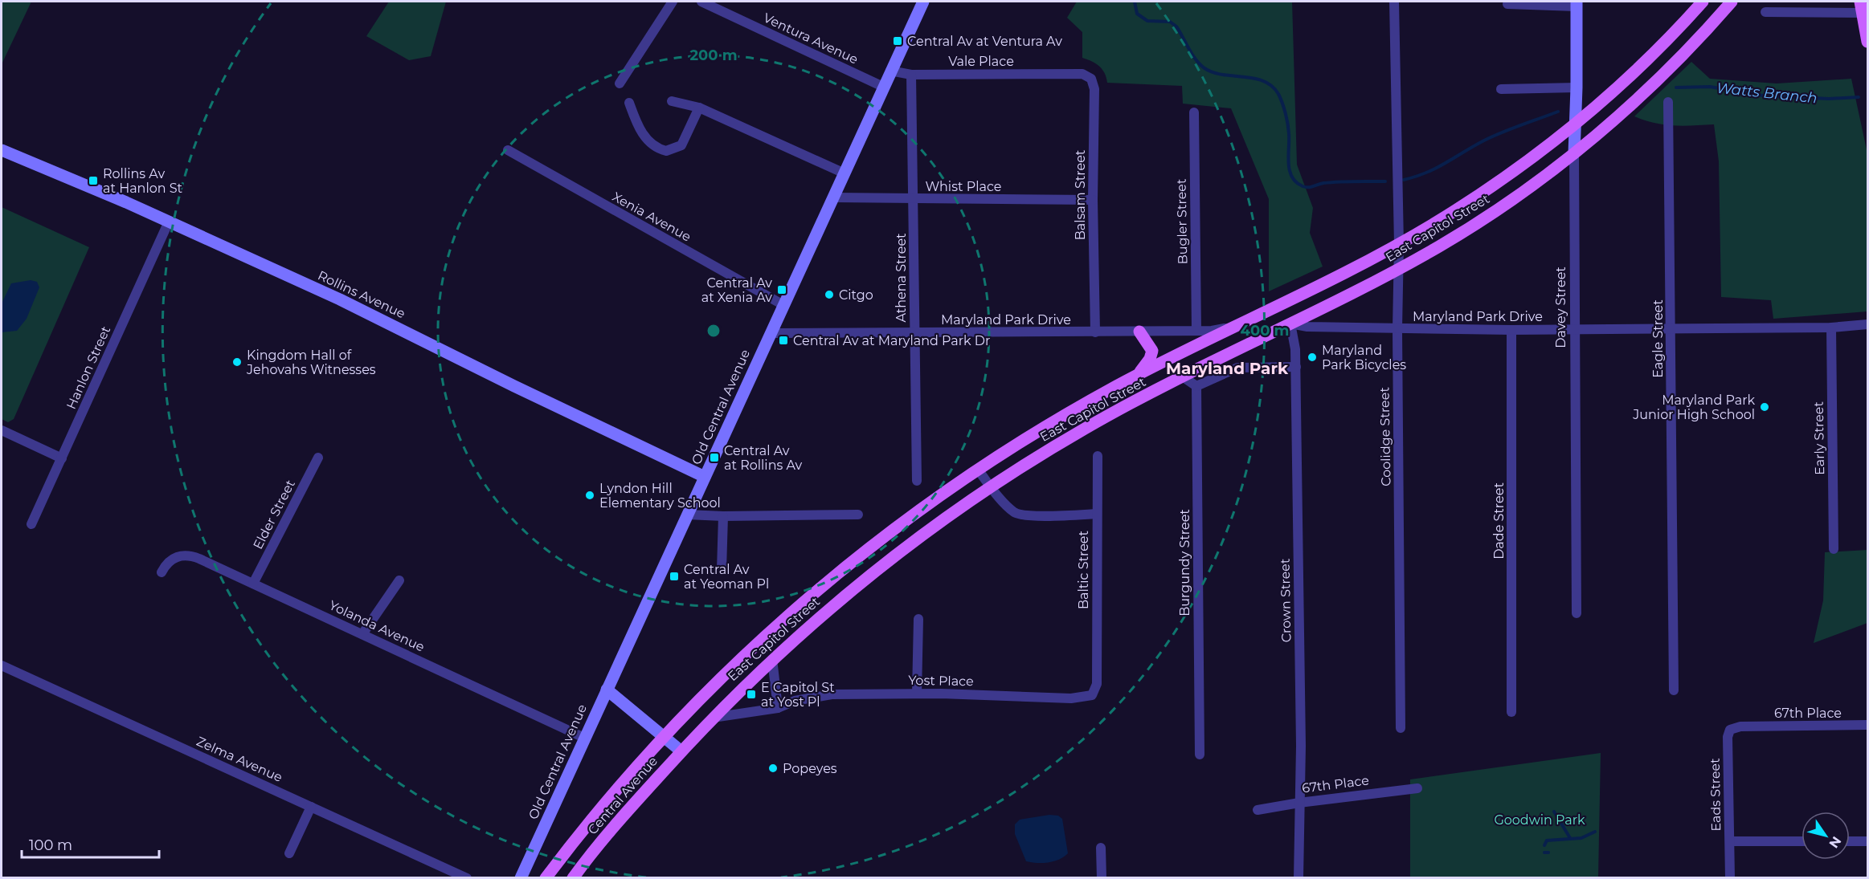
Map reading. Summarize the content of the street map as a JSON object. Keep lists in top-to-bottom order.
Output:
{
  "streets": {
    "main road": [
      "East Capitol Street",
      "Rollins Avenue",
      "Davey Street",
      "Old Central Avenue",
      "Central Avenue"
    ],
    "street": [
      "Ventura Avenue",
      "Vale Place",
      "Whist Place",
      "Balsam Street",
      "Xenia Avenue",
      "Bugler Street",
      "Athena Street",
      "Maryland Park Drive",
      "Eagle Street",
      "Hanlon Street",
      "Coolidge Street",
      "Early Street",
      "Elder Street",
      "Dade Street",
      "Burgundy Street",
      "Baltic Street",
      "Crown Street",
      "Yolanda Avenue",
      "Yost Place",
      "67th Place",
      "Zelma Avenue",
      "Eads Street"
    ]
  },
  "crossings": [
    ["Ventura Avenue", "Old Central Avenue"],
    ["Vale Place", "Balsam Street"],
    ["Vale Place", "Athena Street"],
    ["Vale Place", "Old Central Avenue"],
    ["Whist Place", "Balsam Street"],
    ["Whist Place", "Athena Street"],
    ["Whist Place", "Old Central Avenue"],
    ["Balsam Street", "Maryland Park Drive"],
    ["Xenia Avenue", "Old Central Avenue"],
    ["Bugler Street", "Maryland Park Drive"],
    ["East Capitol Street", "Davey Street"],
    ["East Capitol Street", "Maryland Park Drive"],
    ["East Capitol Street", "Coolidge Street"],
    ["East Capitol Street", "Crown Street"],
    ["East Capitol Street", "Yost Place"],
    ["East Capitol Street", "Central Avenue"],
    ["Athena Street", "Maryland Park Drive"],
    ["Rollins Avenue", "Hanlon Street"],
    ["Rollins Avenue", "Old Central Avenue"],
    ["Davey Street", "Maryland Park Drive"],
    ["Maryland Park Drive", "Eagle Street"],
    ["Maryland Park Drive", "Old Central Avenue"],
    ["Maryland Park Drive", "Coolidge Street"],
    ["Maryland Park Drive", "Early Street"],
    ["Maryland Park Drive", "Dade Street"],
    ["Maryland Park Drive", "Crown Street"],
    ["Old Central Avenue", "Yolanda Avenue"],
    ["Elder Street", "Yolanda Avenue"],
    ["Baltic Street", "Yost Place"],
    ["Crown Street", "67th Place"],
    ["67th Place", "Eads Street"]
  ],
  "districts": ["Maryland Park"],
  "water": ["Watts Branch"],
  "parks": ["Goodwin Park"],
  "places": {
    "transit": [
      "Central Av at Ventura Av",
      "Rollins Av at Hanlon St",
      "Central Av at Xenia Av",
      "Central Av at Maryland Park Dr",
      "Central Av at Rollins Av",
      "Central Av at Yeoman Pl",
      "E Capitol St at Yost Pl"
    ],
    "other": [
      "Citgo",
      "Maryland Park Bicycles",
      "Kingdom Hall of Jehovahs Witnesses",
      "Maryland Park Junior High School",
      "Lyndon Hill Elementary School",
      "Popeyes"
    ]
  },
  "scale_bar": "100 m",
  "north": "bottom right",
  "rings": ["200 m", "400 m"]
}
